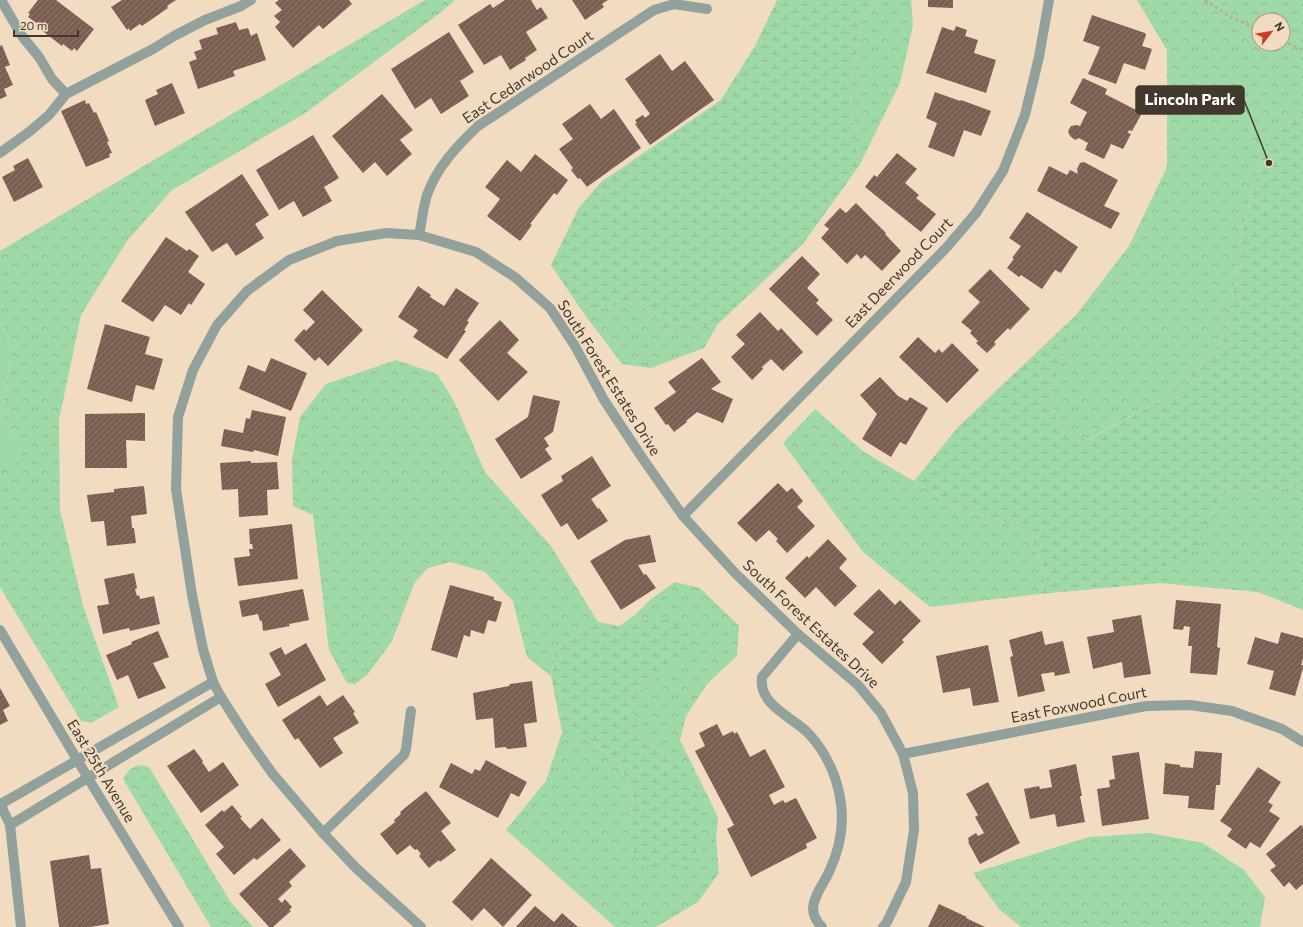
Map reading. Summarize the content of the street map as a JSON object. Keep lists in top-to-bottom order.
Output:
{
  "streets": {
    "street": [
      "East Cedarwood Court",
      "East Deerwood Court",
      "South Forest Estates Drive",
      "East Foxwood Court",
      "East 25th Avenue"
    ]
  },
  "crossings": [
    ["East Cedarwood Court", "South Forest Estates Drive"],
    ["East Deerwood Court", "South Forest Estates Drive"],
    ["South Forest Estates Drive", "East Foxwood Court"]
  ],
  "places": ["Lincoln Park"],
  "scale_bar": "20 m",
  "north": "top right"
}
